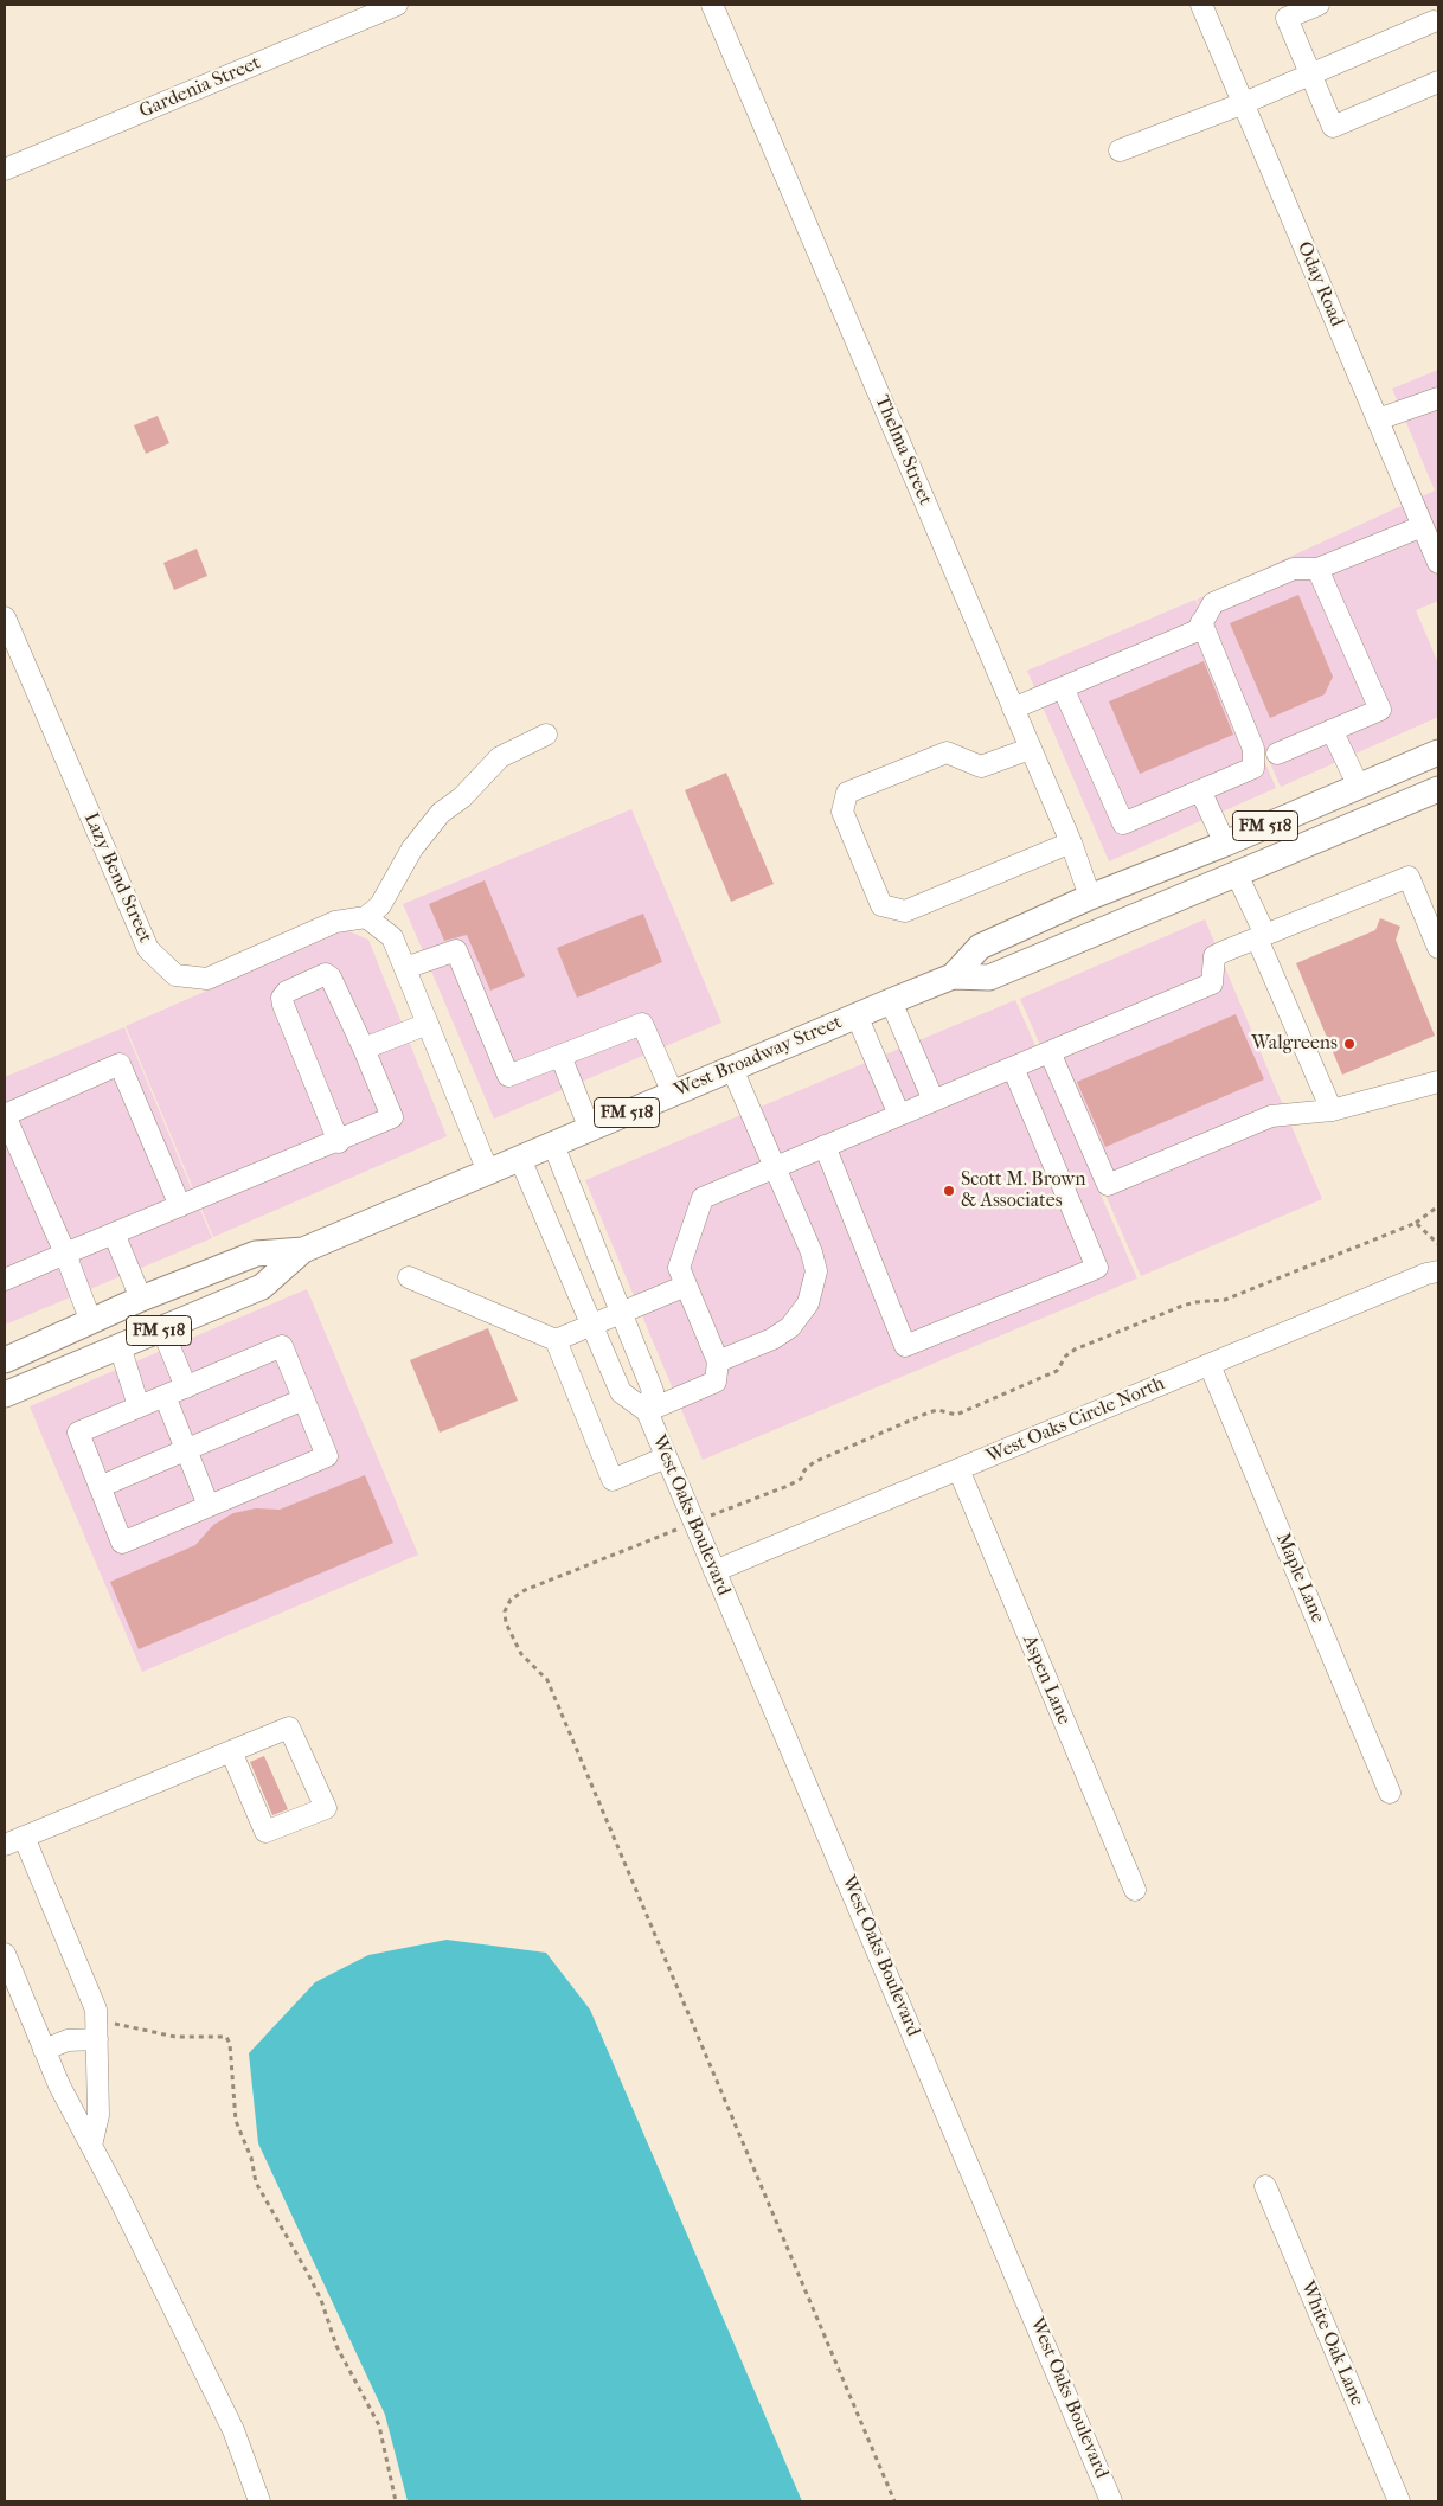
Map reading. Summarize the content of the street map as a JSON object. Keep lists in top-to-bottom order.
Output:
{
  "streets": {
    "main road": ["FM 518", "West Broadway Street"],
    "street": [
      "Gardenia Street",
      "Oday Road",
      "Thelma Street",
      "Lazy Bend Street",
      "West Oaks Circle North",
      "West Oaks Boulevard",
      "Maple Lane",
      "Aspen Lane",
      "White Oak Lane"
    ]
  },
  "crossings": [
    ["Thelma Street", "West Broadway Street"],
    ["West Broadway Street", "West Oaks Boulevard"],
    ["West Oaks Circle North", "West Oaks Boulevard"],
    ["West Oaks Circle North", "Maple Lane"],
    ["West Oaks Circle North", "Aspen Lane"]
  ],
  "places": ["Walgreens", "Scott M. Brown & Associates"]
}
